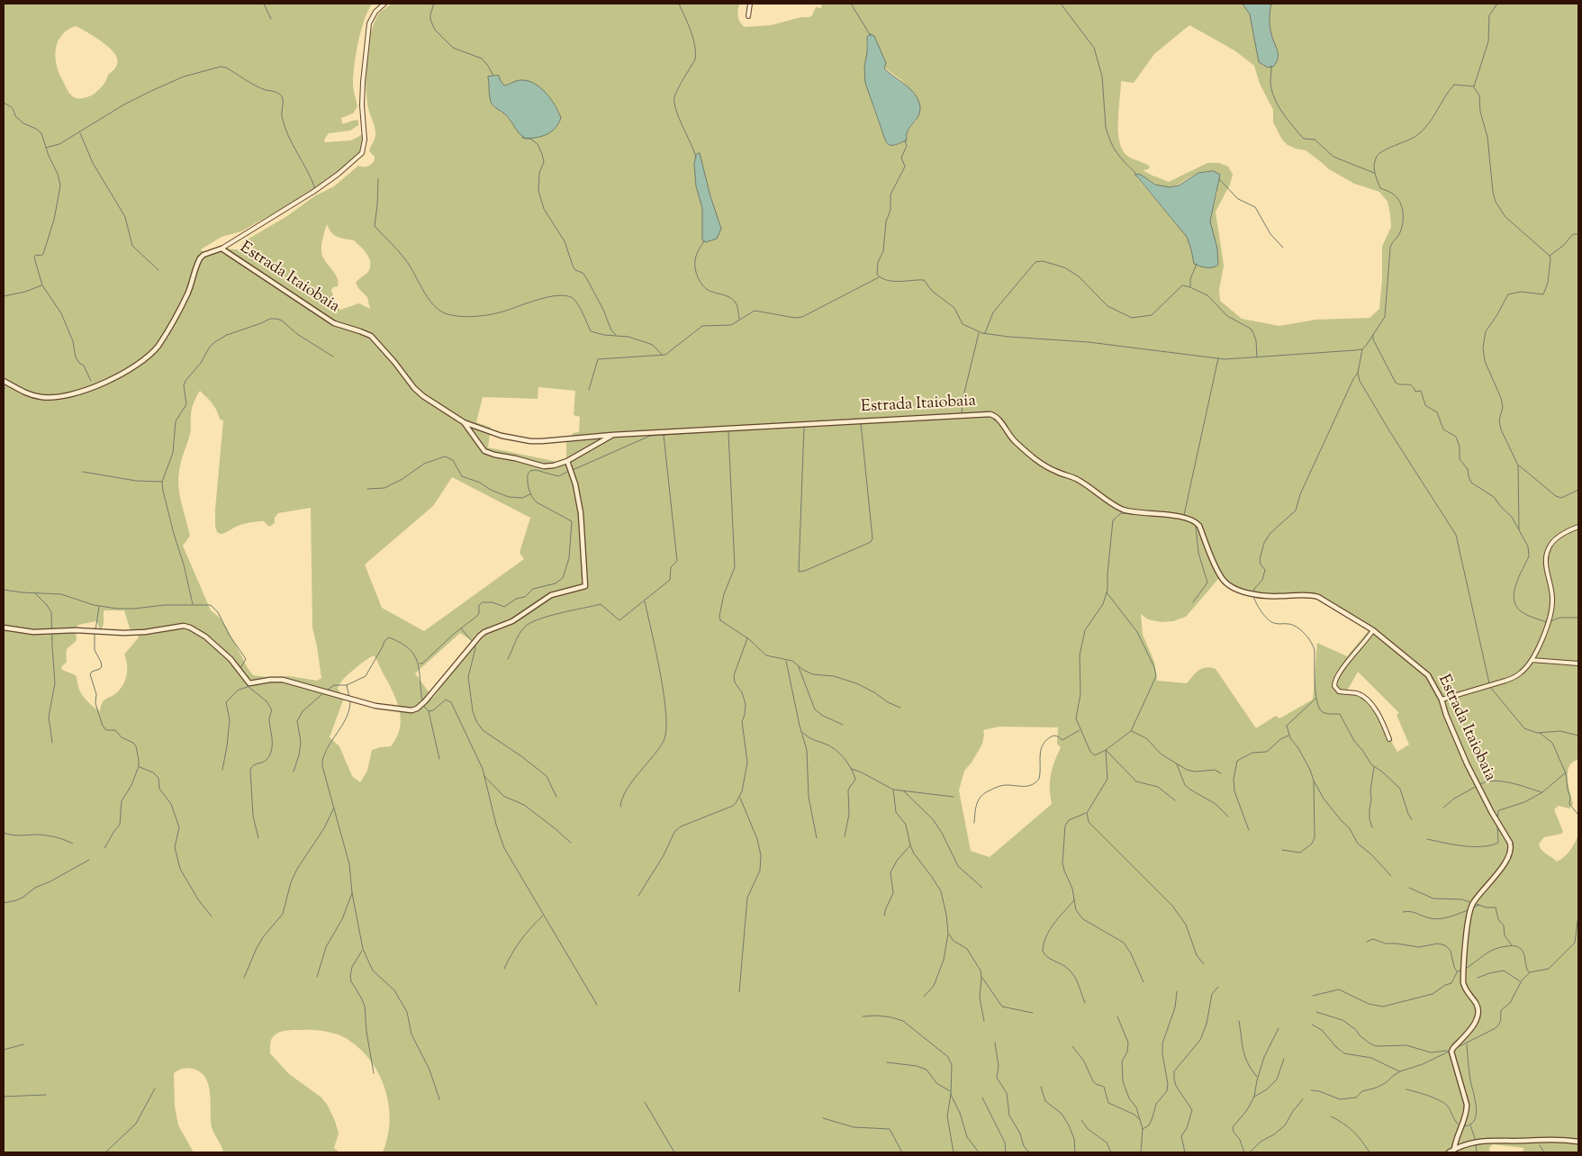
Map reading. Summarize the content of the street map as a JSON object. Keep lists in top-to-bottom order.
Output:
{
  "streets": {
    "street": ["Estrada Itaiobaia"]
  }
}
